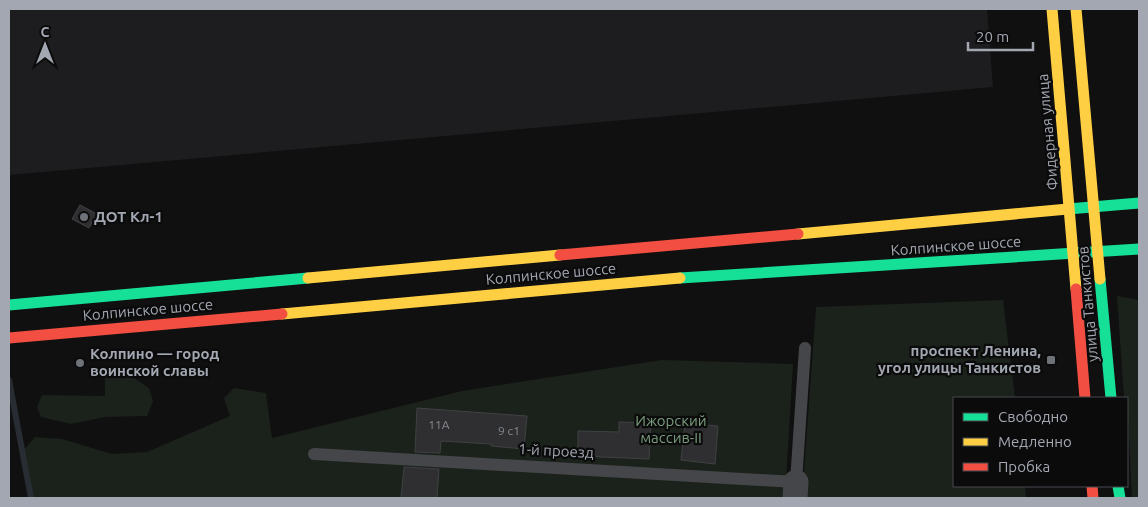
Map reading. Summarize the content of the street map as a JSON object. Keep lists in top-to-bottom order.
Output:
{
  "streets": {
    "main road": ["Фидерная улица", "Колпинское шоссе", "улица Танкистов"],
    "lane": ["1-й проезд"]
  },
  "crossings": [
    ["Фидерная улица", "Колпинское шоссе"],
    ["Фидерная улица", "улица Танкистов"],
    ["Колпинское шоссе", "улица Танкистов"]
  ],
  "parks": ["Ижорский массив-II"],
  "places": {
    "other": ["ДОТ Кл-1", "Колпино — город воинской славы"],
    "transit": ["проспект Ленина, угол улицы Танкистов"]
  },
  "house_numbers": ["11А", "9 с1"],
  "legend": ["Свободно", "Медленно", "Пробка"],
  "scale_bar": "20 m",
  "north": "top"
}
